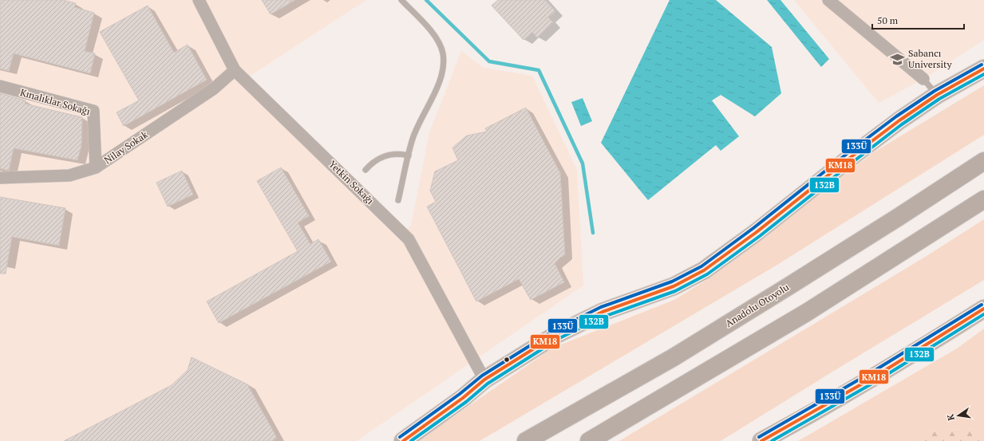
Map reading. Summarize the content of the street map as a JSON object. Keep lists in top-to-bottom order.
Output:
{
  "streets": {
    "highway": ["Anadolu Otoyolu"],
    "street": ["Kınalıklar Sokağı", "Nilay Sokak", "Yetkin Sokağı"]
  },
  "crossings": [
    ["Kınalıklar Sokağı", "Nilay Sokak"],
    ["Nilay Sokak", "Yetkin Sokağı"]
  ],
  "places": {
    "school or university": ["Sabancı University"]
  },
  "lines": ["transit line 133Ü", "transit line KM18", "transit line 132B"],
  "scale_bar": "50 m",
  "north": "left"
}
